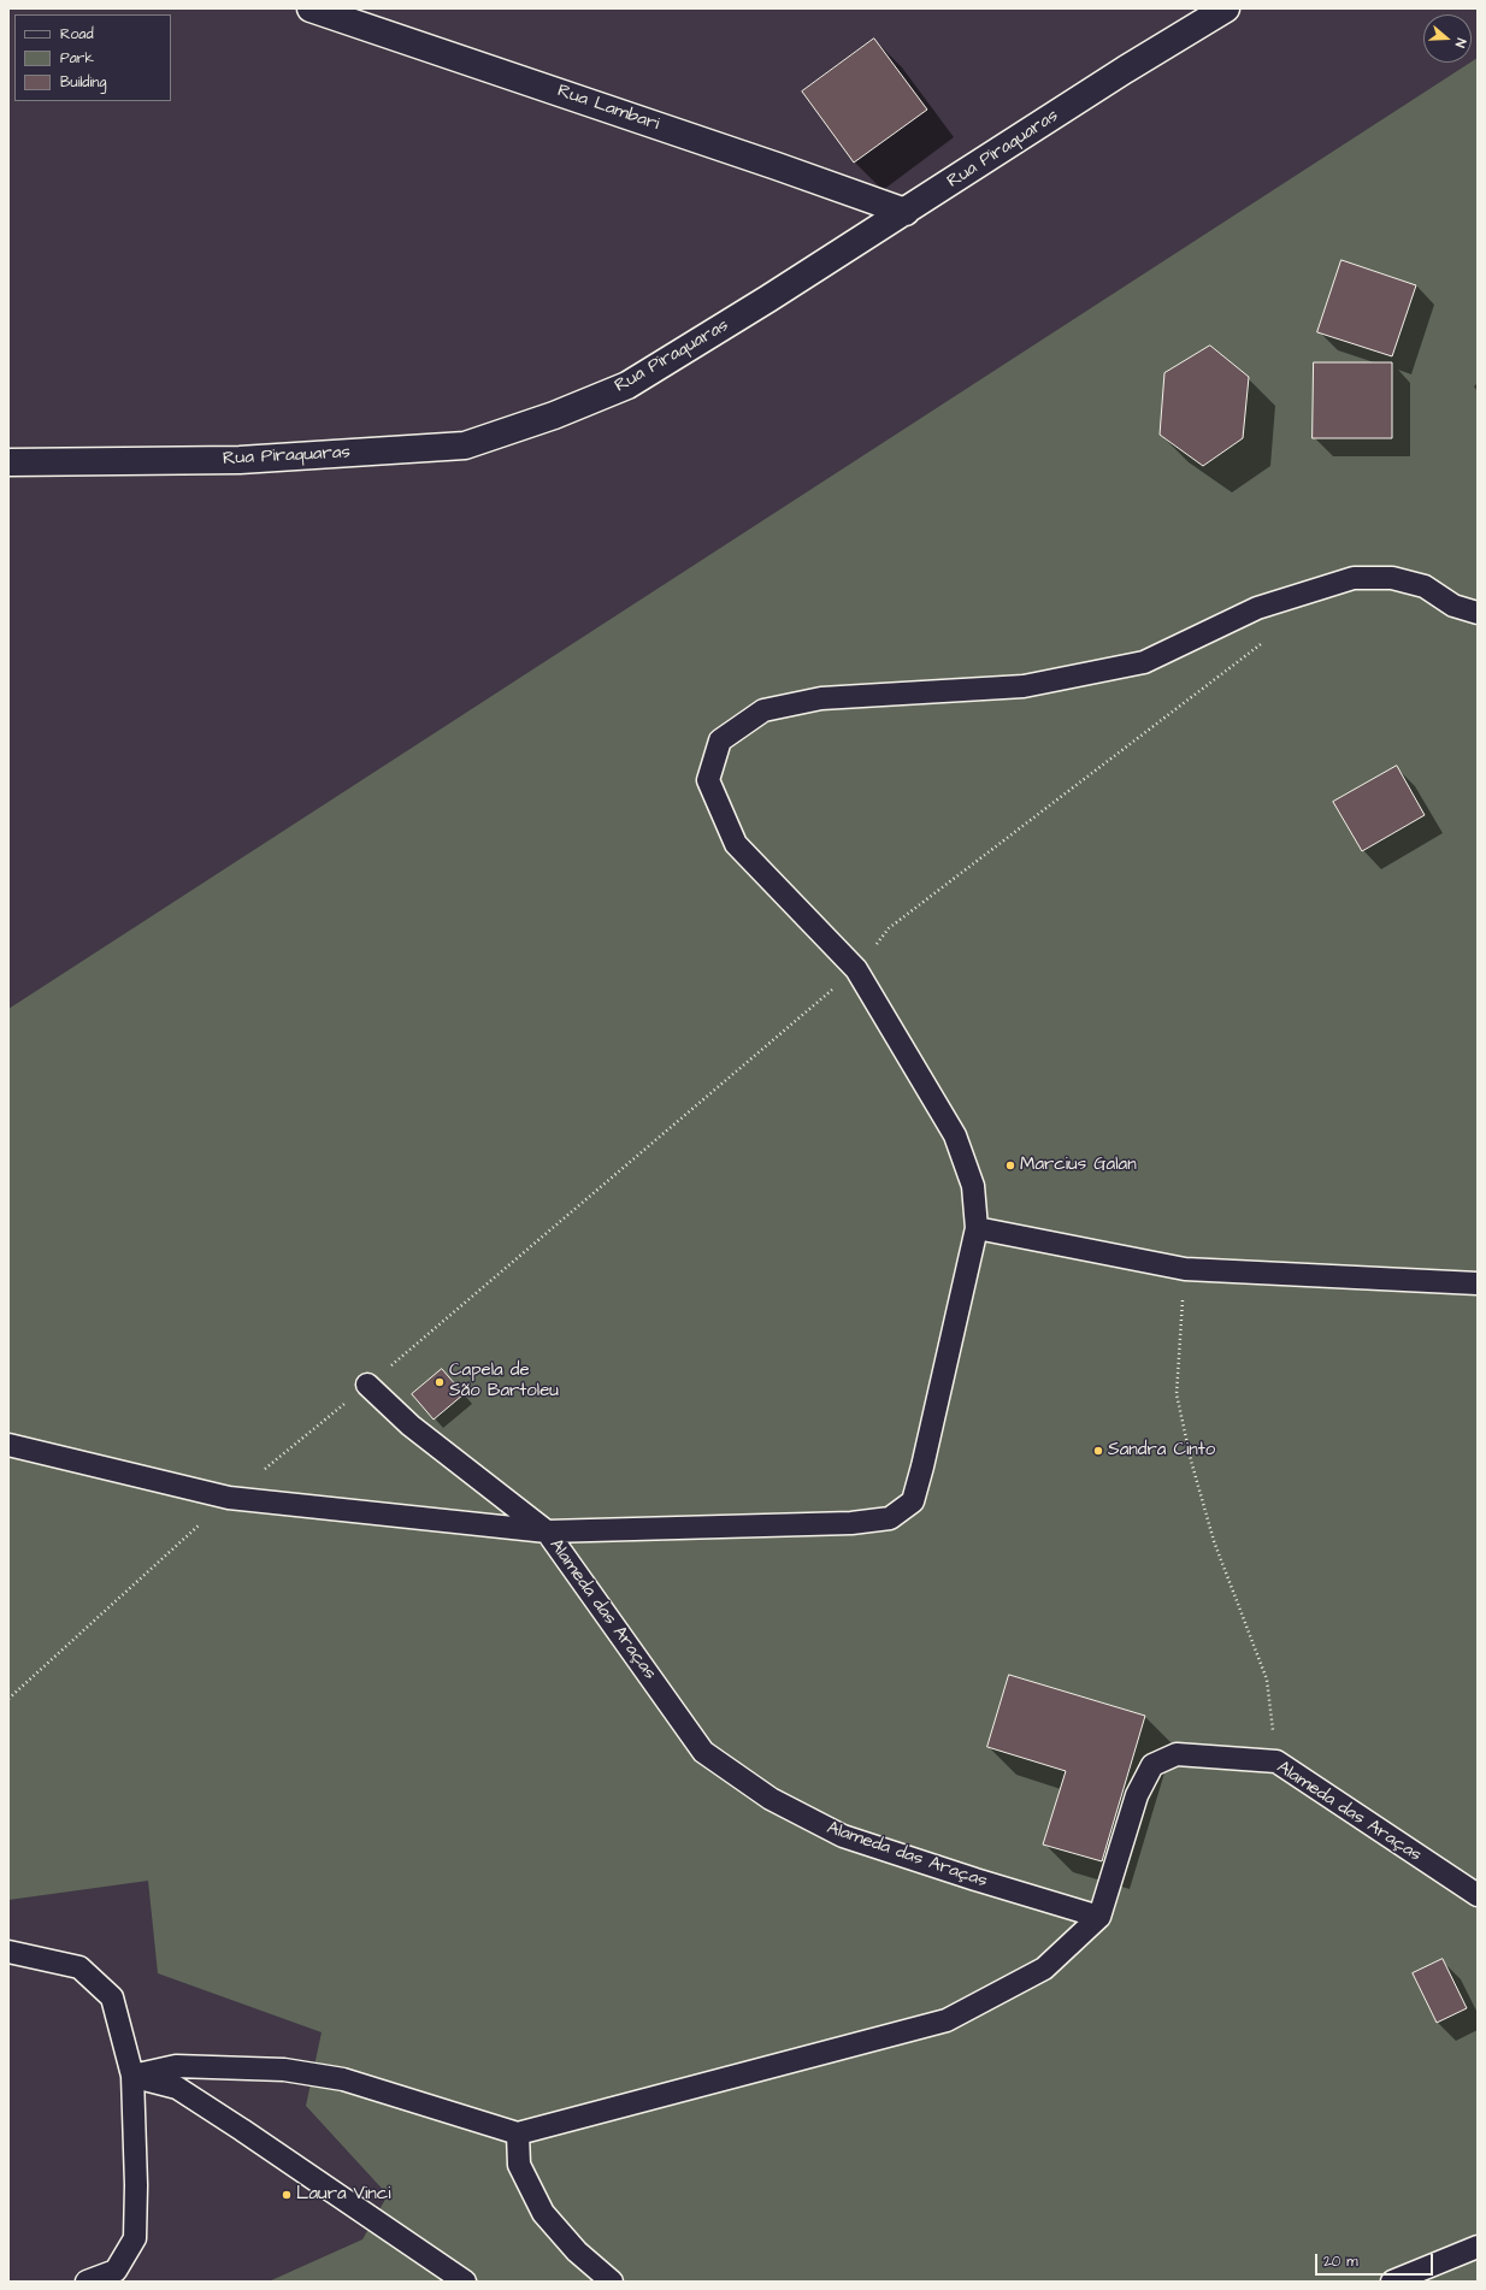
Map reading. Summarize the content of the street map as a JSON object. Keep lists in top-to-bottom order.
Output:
{
  "streets": {
    "street": ["Rua Lambari", "Rua Piraquaras"],
    "lane": ["Alameda das Araças"]
  },
  "crossings": [
    ["Rua Lambari", "Rua Piraquaras"]
  ],
  "places": [
    "Marcius Galan",
    "Capela de São Bartoleu",
    "Sandra Cinto",
    "Laura Vinci"
  ],
  "legend": ["Road", "Park", "Building"],
  "scale_bar": "20 m",
  "north": "right"
}
